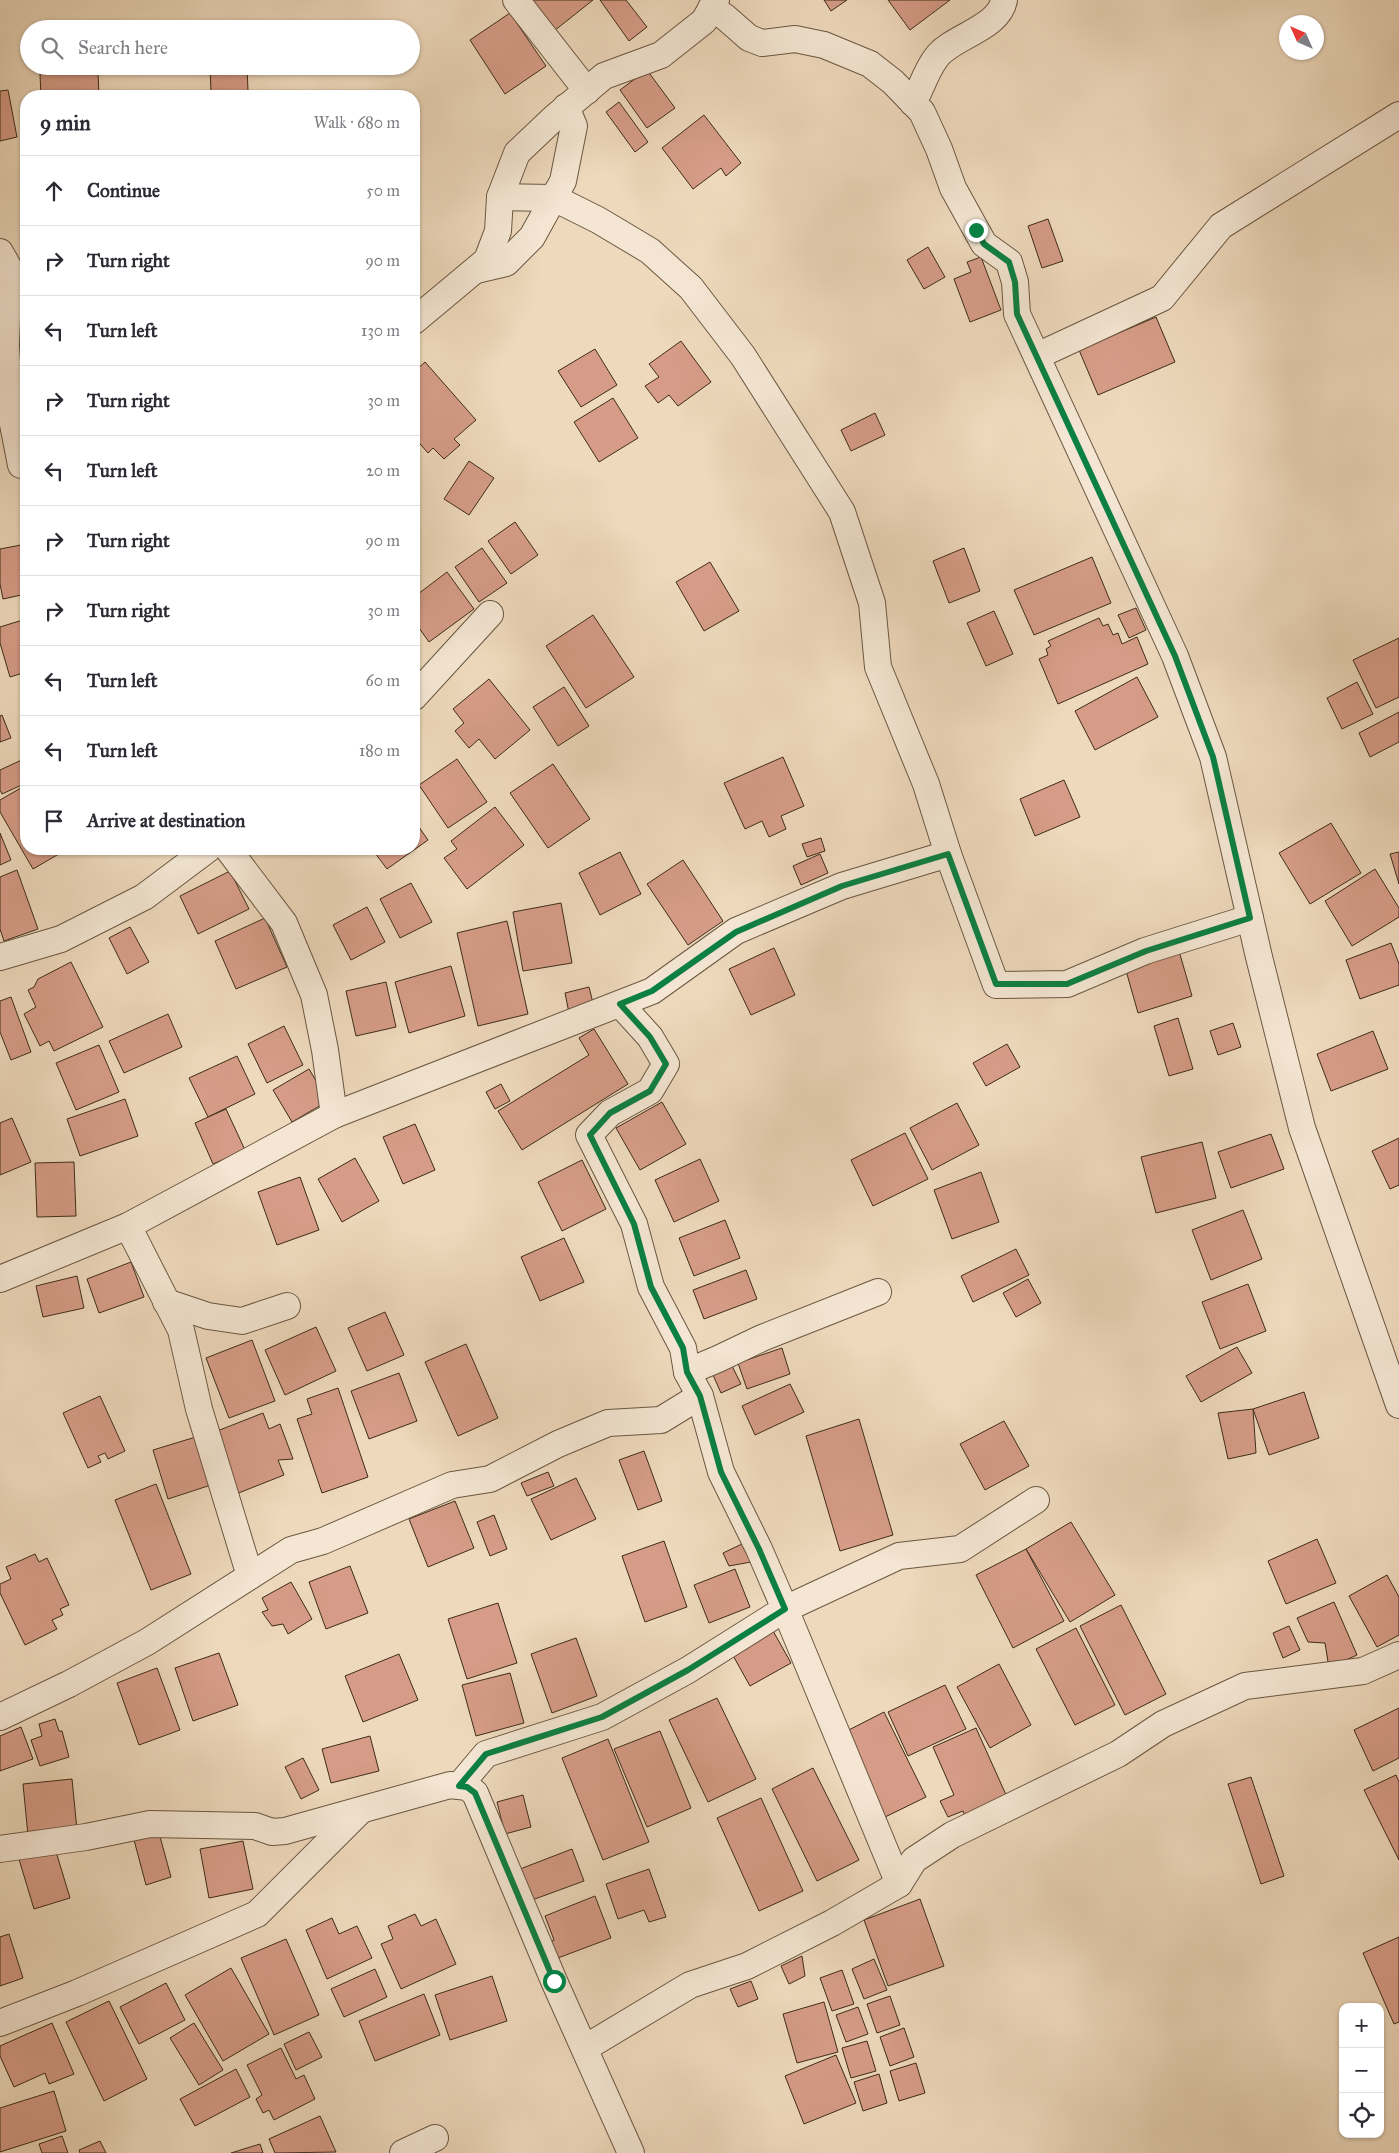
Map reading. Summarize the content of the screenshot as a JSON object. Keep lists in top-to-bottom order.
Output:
{
  "north": "top left",
  "page": {
    "search": "Search here",
    "heading": ["9 min", "Walk · 680 m"],
    "list": [
      ["Continue", "50 m"],
      ["Turn right", "90 m"],
      ["Turn left", "130 m"],
      ["Turn right", "30 m"],
      ["Turn left", "20 m"],
      ["Turn right", "90 m"],
      ["Turn right", "30 m"],
      ["Turn left", "60 m"],
      ["Turn left", "180 m"],
      "Arrive at destination"
    ],
    "map_buttons": ["+", "−"]
  }
}
